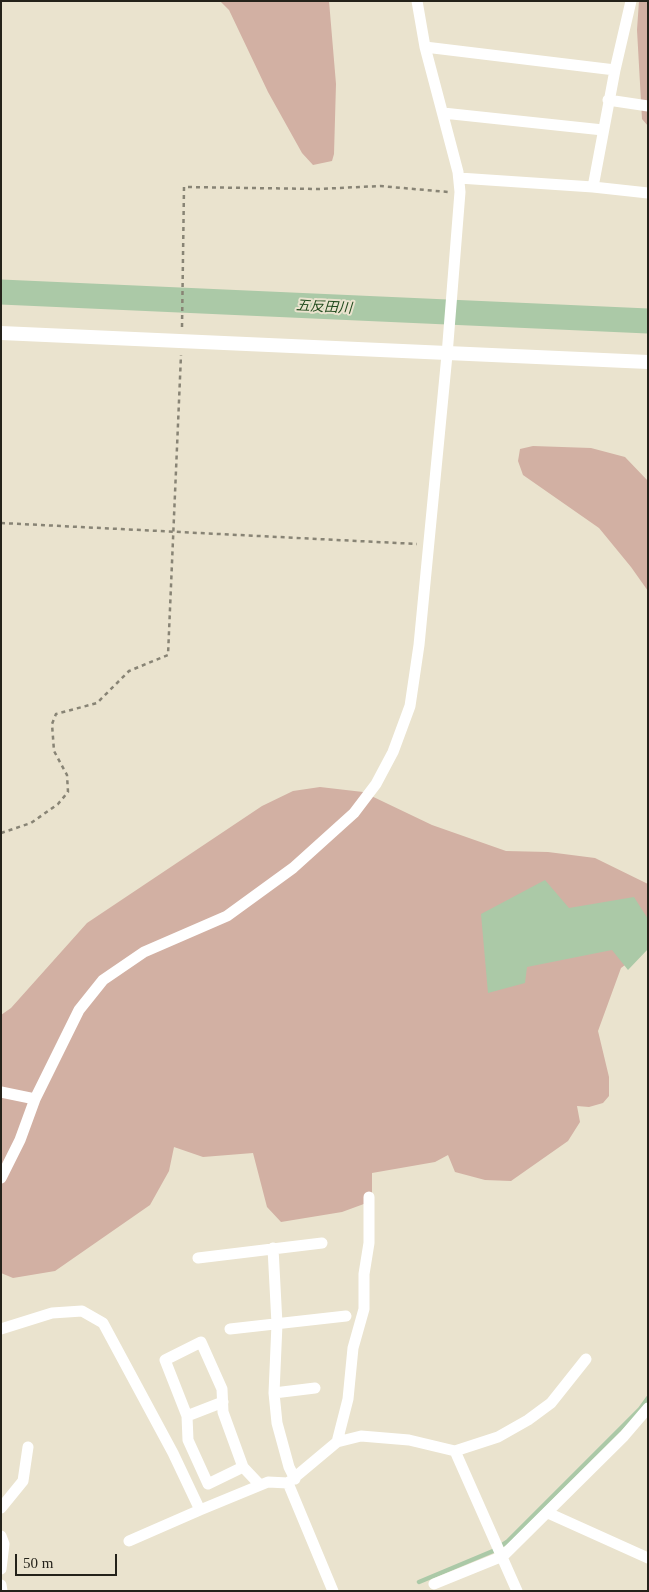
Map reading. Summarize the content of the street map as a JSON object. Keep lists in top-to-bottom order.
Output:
{
  "water": ["五反田川"],
  "scale_bar": "50 m"
}
